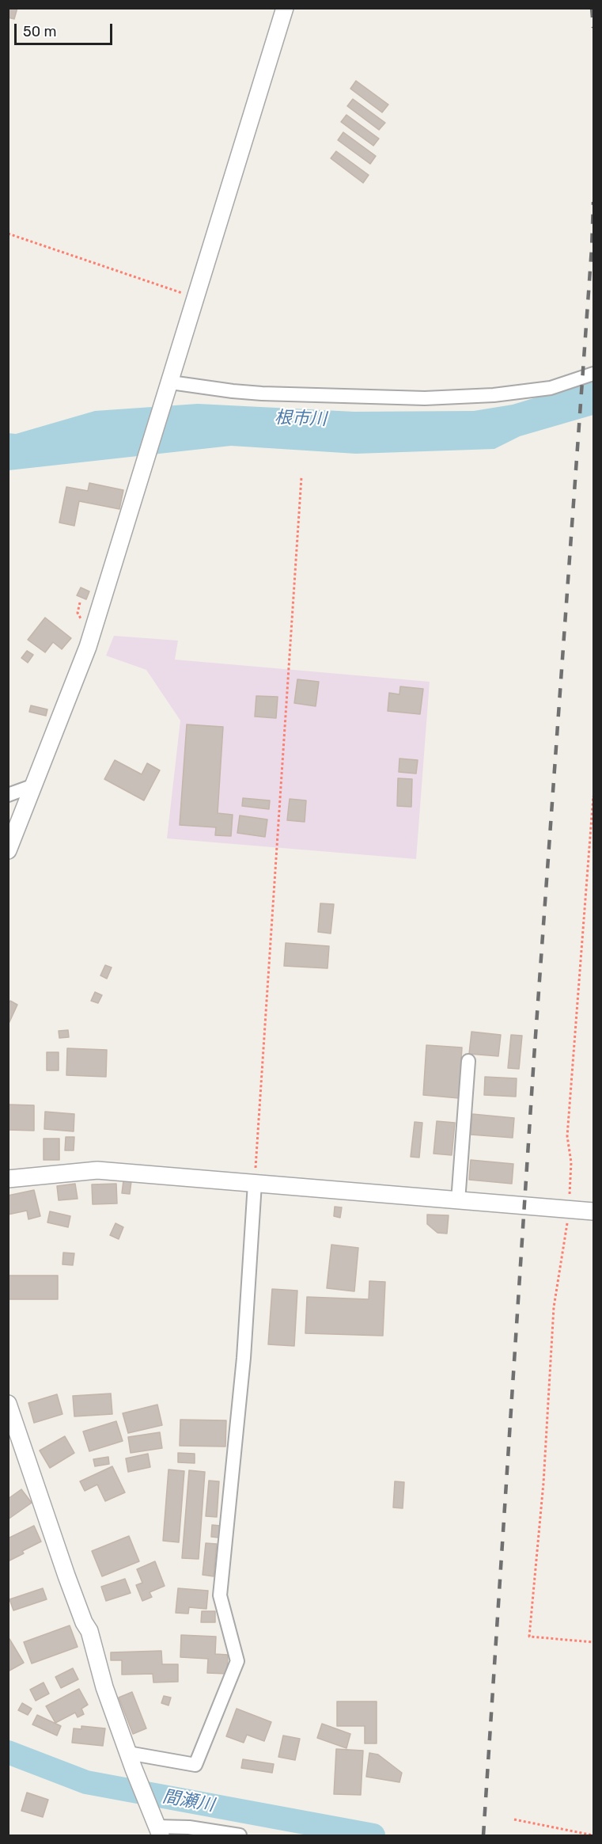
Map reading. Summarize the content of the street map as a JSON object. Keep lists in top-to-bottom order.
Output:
{
  "water": ["根市川", "間瀬川"],
  "scale_bar": "50 m"
}
